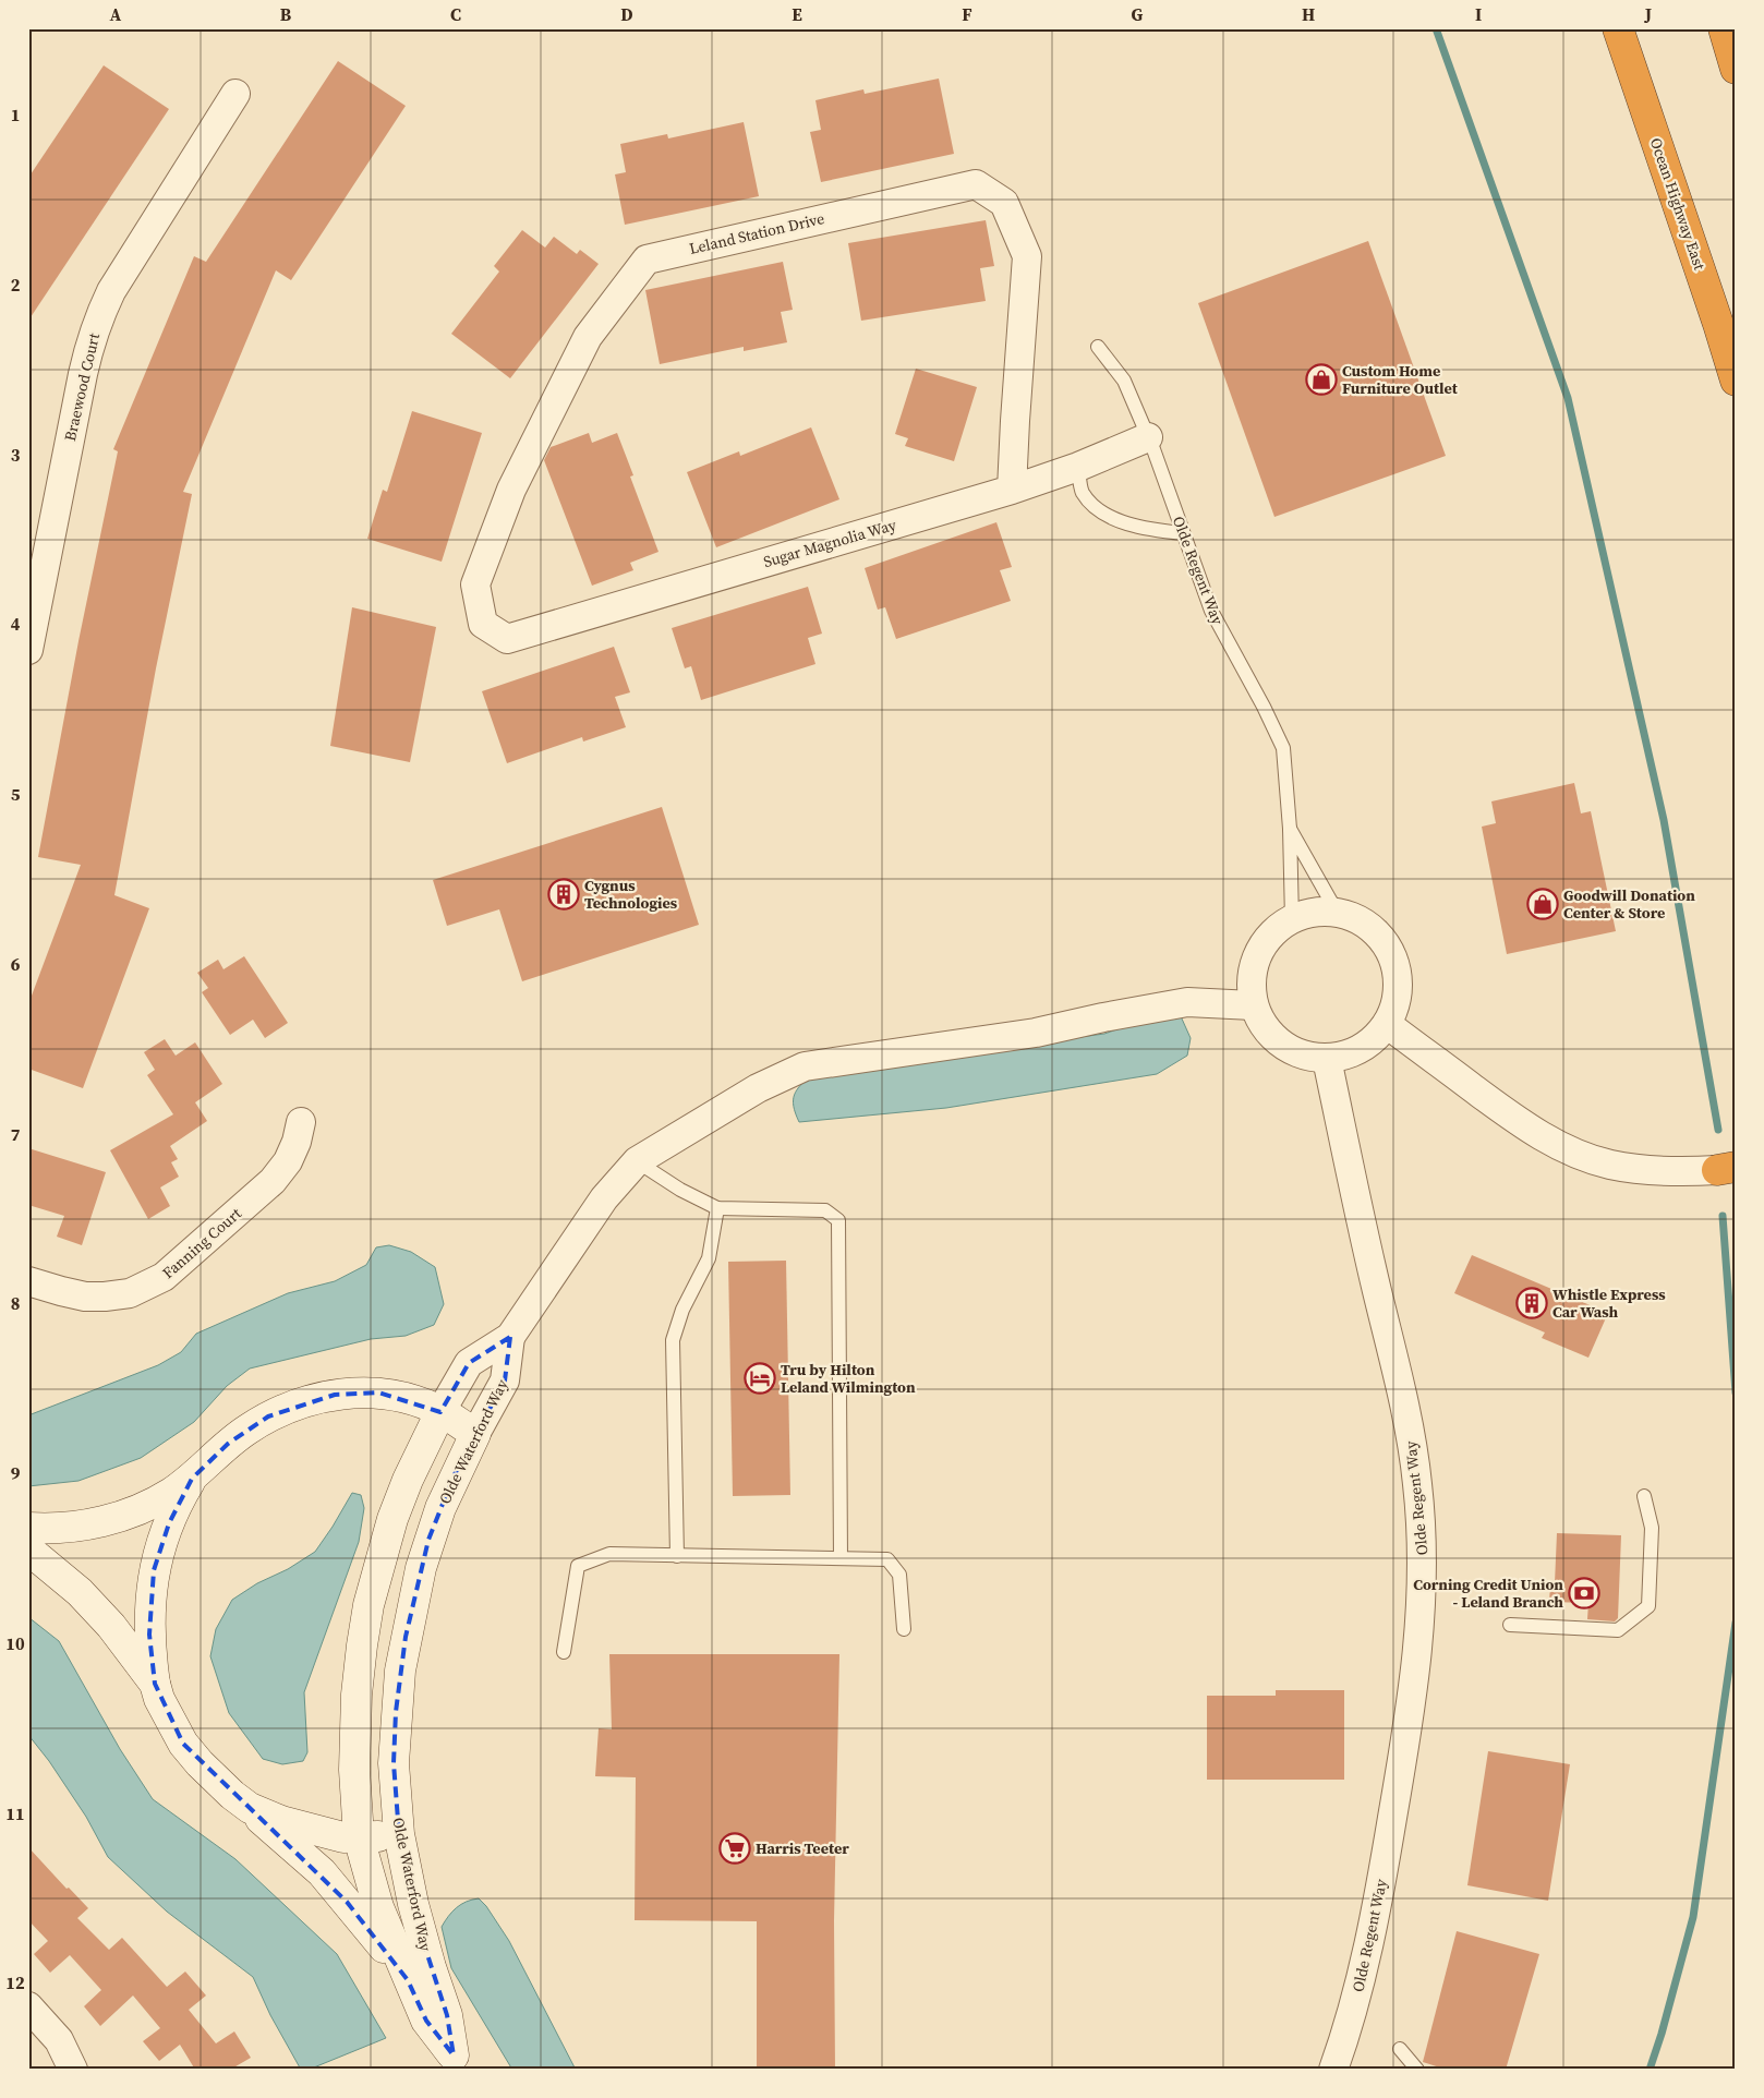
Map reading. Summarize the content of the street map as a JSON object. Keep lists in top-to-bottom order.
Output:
{
  "streets": {
    "highway": ["Ocean Highway East"],
    "street": [
      "Leland Station Drive",
      "Braewood Court",
      "Sugar Magnolia Way",
      "Olde Regent Way",
      "Fanning Court",
      "Olde Waterford Way"
    ]
  },
  "crossings": [
    ["Leland Station Drive", "Sugar Magnolia Way"],
    ["Sugar Magnolia Way", "Olde Regent Way"]
  ],
  "places": {
    "shop": ["Custom Home Furniture Outlet", "Goodwill Donation Center & Store"],
    "building": ["Cygnus Technologies", "Whistle Express Car Wash"],
    "hotel": ["Tru by Hilton Leland Wilmington"],
    "bank": ["Corning Credit Union - Leland Branch"],
    "supermarket": ["Harris Teeter"]
  },
  "grid": {
    "columns": [
      "A",
      "B",
      "C",
      "D",
      "E",
      "F",
      "G",
      "H",
      "I",
      "J"
    ],
    "rows": [
      "1",
      "2",
      "3",
      "4",
      "5",
      "6",
      "7",
      "8",
      "9",
      "10",
      "11",
      "12"
    ]
  }
}
